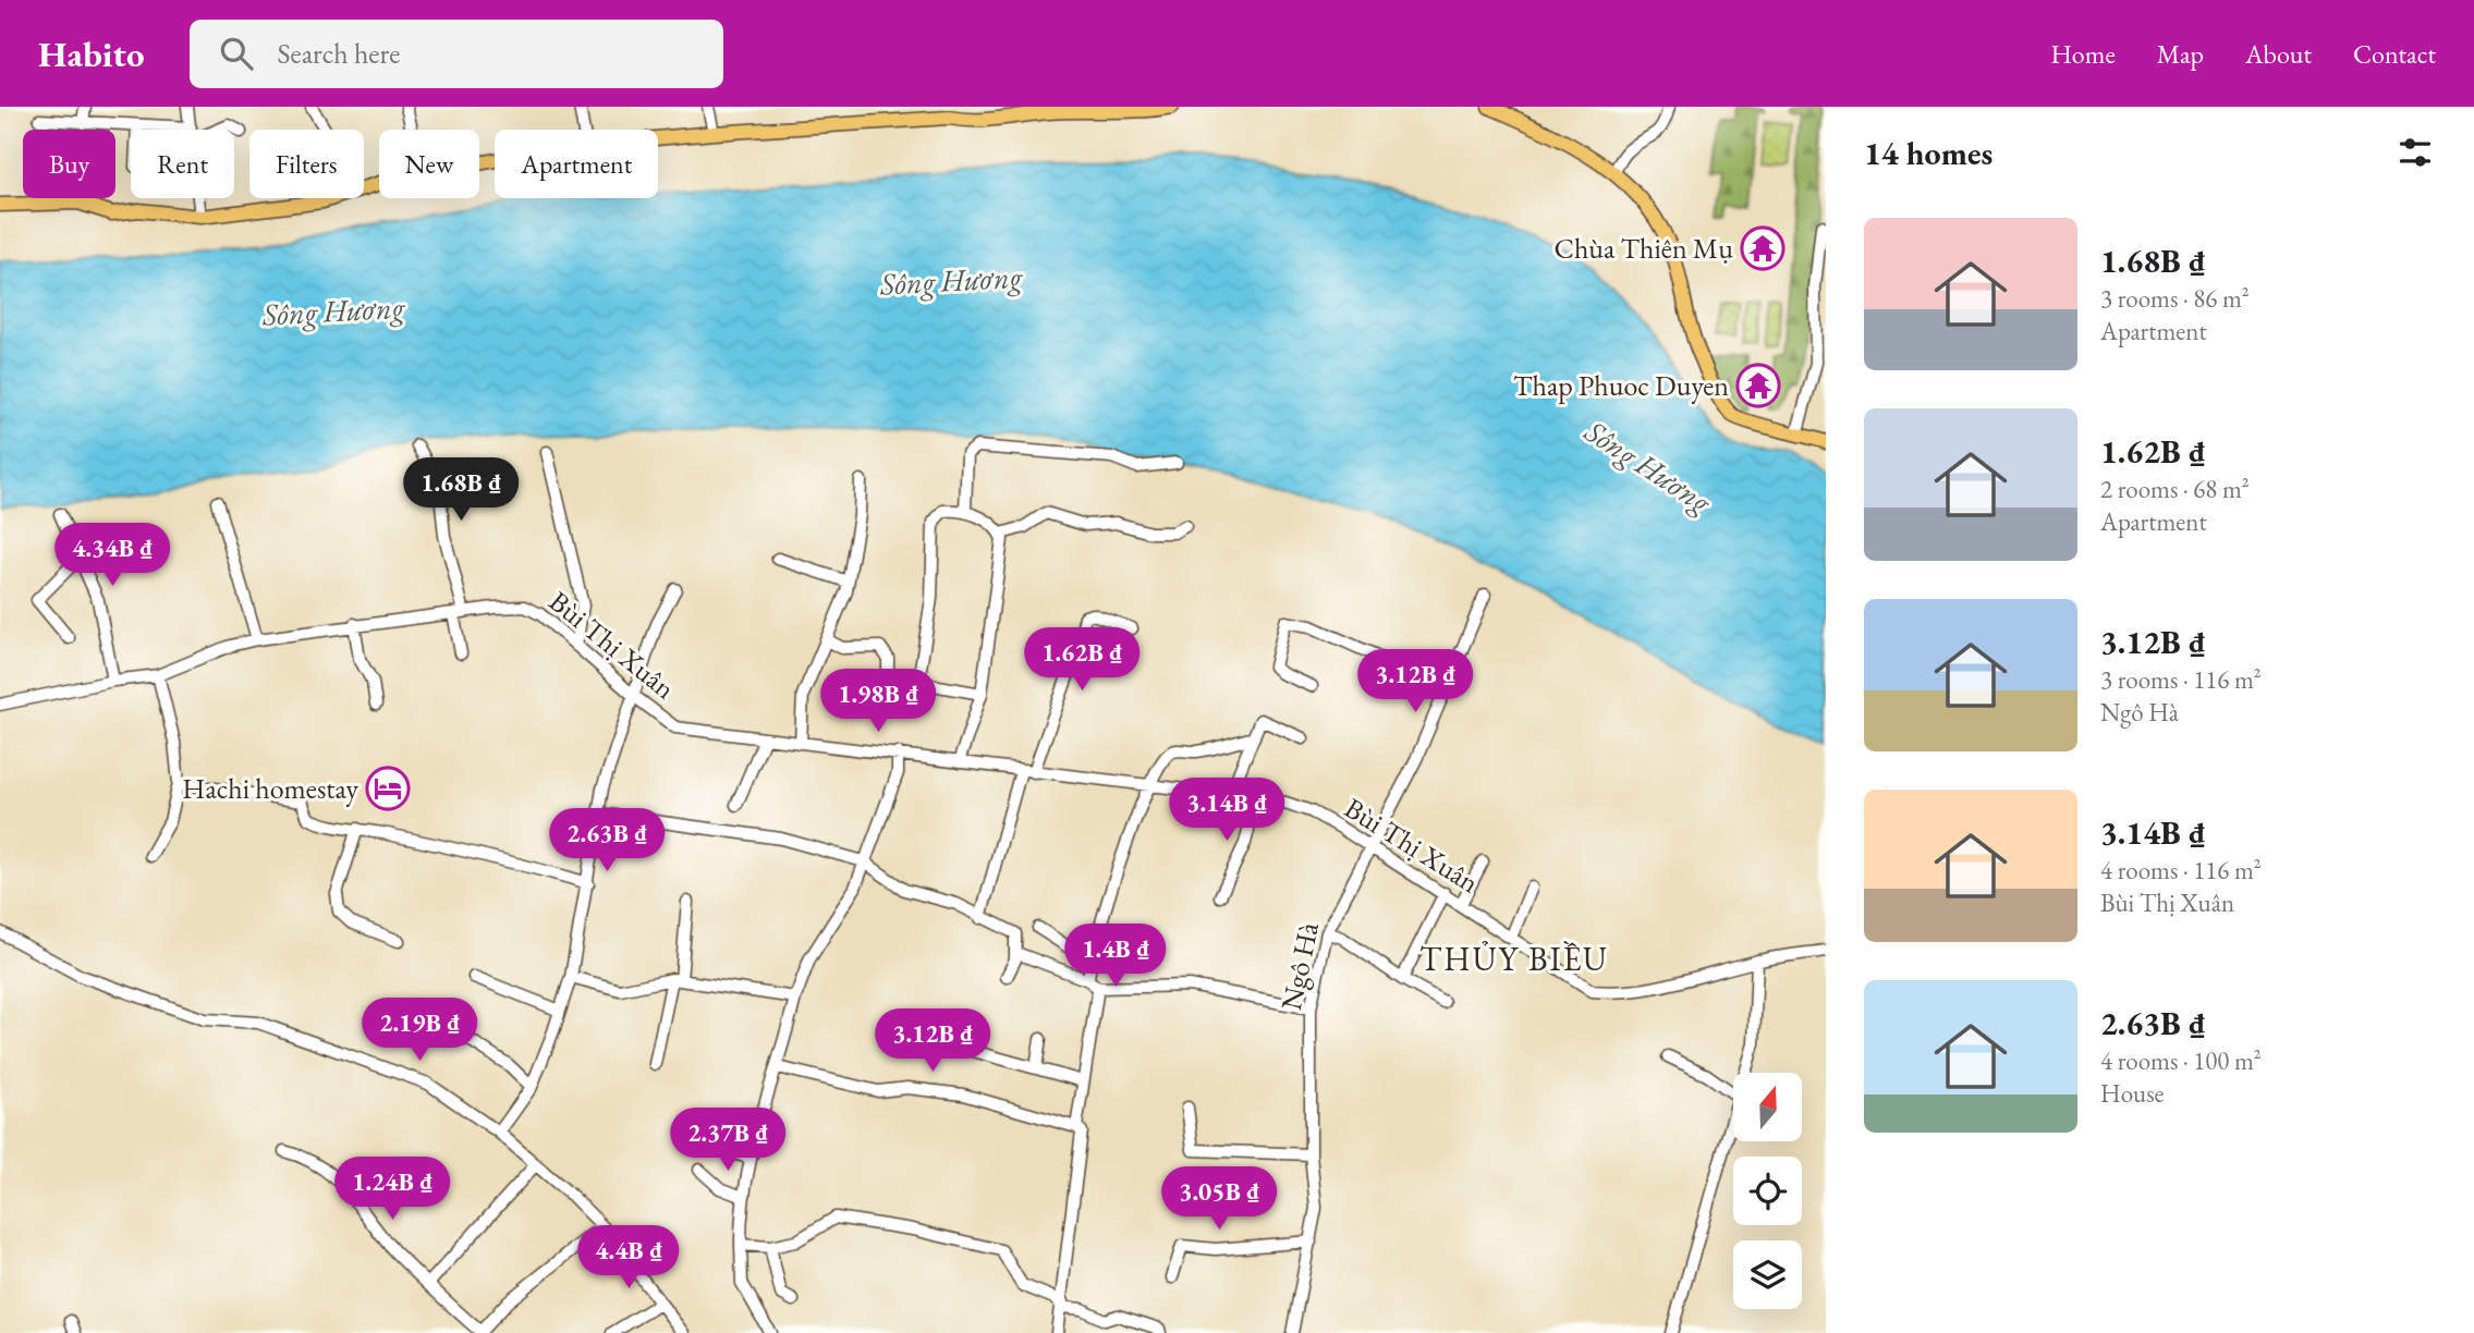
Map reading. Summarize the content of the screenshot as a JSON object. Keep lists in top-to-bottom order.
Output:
{
  "streets": {
    "street": ["Bùi Thị Xuân", "Ngô Hà"]
  },
  "crossings": [
    ["Bùi Thị Xuân", "Ngô Hà"]
  ],
  "districts": ["THỦY BIỀU"],
  "water": ["Sông Hương"],
  "places": {
    "temple": ["Chùa Thiên Mụ", "Thap Phuoc Duyen"],
    "hotel": ["Hachi homestay"]
  },
  "north": "top",
  "page": {
    "header": "Habito",
    "search": "Search here",
    "nav": [
      "Home",
      "Map",
      "About",
      "Contact"
    ],
    "heading": "14 homes",
    "chip": [
      "Buy",
      "Rent",
      "Filters",
      "New",
      "Apartment"
    ],
    "list": [
      {
        "name": "1.68B ₫",
        "note": "3 rooms · 86 m² · Apartment"
      },
      {
        "name": "1.62B ₫",
        "note": "2 rooms · 68 m² · Apartment"
      },
      {
        "name": "3.12B ₫",
        "note": "3 rooms · 116 m² · Ngô Hà"
      },
      {
        "name": "3.14B ₫",
        "note": "4 rooms · 116 m² · Bùi Thị Xuân"
      },
      {
        "name": "2.63B ₫",
        "note": "4 rooms · 100 m² · House"
      }
    ],
    "price": [
      "1.68B ₫",
      "4.34B ₫",
      "1.62B ₫",
      "3.12B ₫",
      "1.98B ₫",
      "3.14B ₫",
      "2.63B ₫",
      "1.4B ₫",
      "2.19B ₫",
      "3.12B ₫",
      "2.37B ₫",
      "1.24B ₫",
      "3.05B ₫",
      "4.4B ₫"
    ]
  }
}
